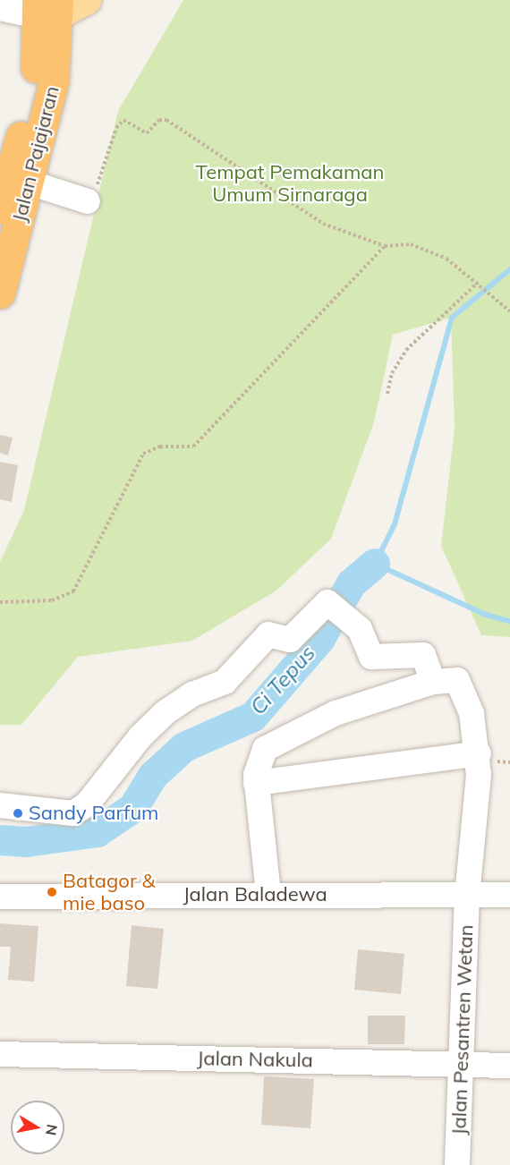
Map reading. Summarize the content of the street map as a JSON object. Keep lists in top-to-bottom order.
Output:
{
  "streets": {
    "highway": ["Jalan Pajajaran"],
    "street": ["Jalan Baladewa", "Jalan Pesantren Wetan", "Jalan Nakula"]
  },
  "crossings": [
    ["Jalan Baladewa", "Jalan Pesantren Wetan"],
    ["Jalan Pesantren Wetan", "Jalan Nakula"]
  ],
  "water": ["Ci Tepus"],
  "parks": ["Tempat Pemakaman Umum Sirnaraga"],
  "places": ["Sandy Parfum", "Batagor & mie baso"],
  "north": "right"
}
